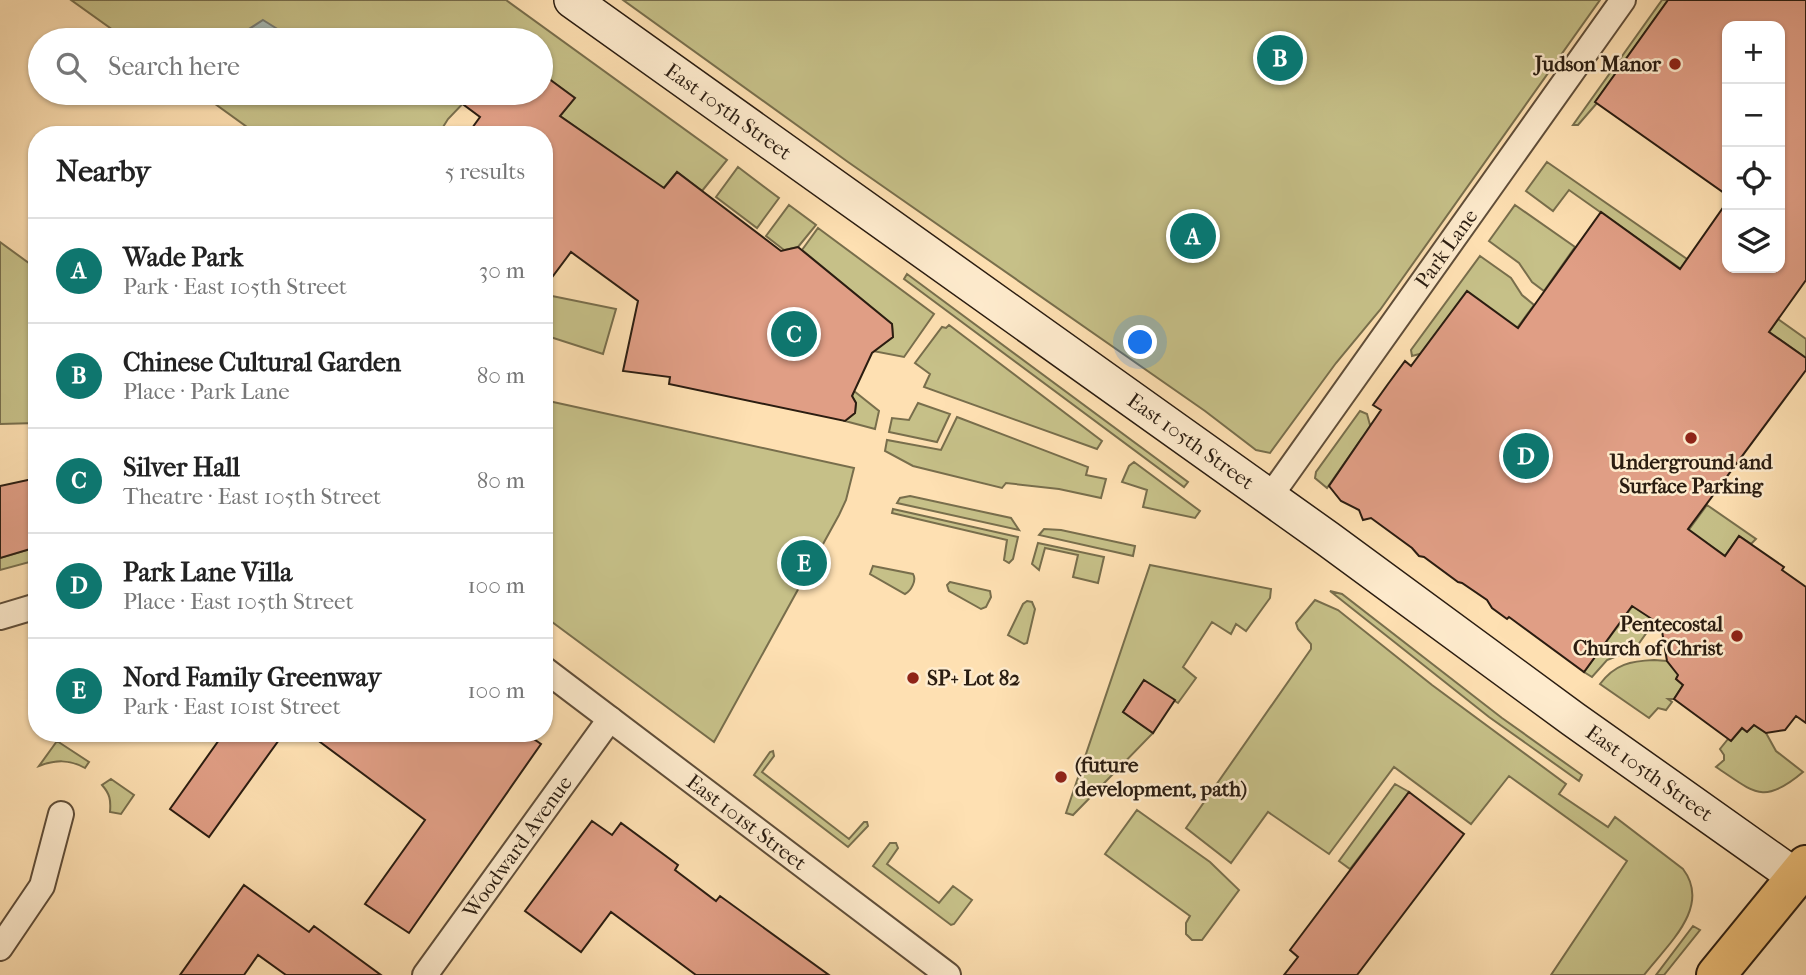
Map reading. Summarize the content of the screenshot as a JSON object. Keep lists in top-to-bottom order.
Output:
{
  "streets": {
    "main road": ["East 105th Street"],
    "street": ["Park Lane", "East 101st Street", "Woodward Avenue"]
  },
  "crossings": [
    ["East 105th Street", "Park Lane"],
    ["East 101st Street", "Woodward Avenue"]
  ],
  "places": [
    "Judson Manor",
    "Underground and Surface Parking",
    "Pentecostal Church of Christ",
    "SP+ Lot 82",
    "(future development, path)"
  ],
  "page": {
    "map_buttons": ["+", "−"],
    "search": "Search here",
    "pins": [
      "B",
      "A",
      "C",
      "D",
      "E"
    ],
    "heading": ["Nearby", "5 results"],
    "list": [
      {
        "mark": "A",
        "name": "Wade Park",
        "note": "Park · East 105th Street",
        "value": "30 m"
      },
      {
        "mark": "B",
        "name": "Chinese Cultural Garden",
        "note": "Place · Park Lane",
        "value": "80 m"
      },
      {
        "mark": "C",
        "name": "Silver Hall",
        "note": "Theatre · East 105th Street",
        "value": "80 m"
      },
      {
        "mark": "D",
        "name": "Park Lane Villa",
        "note": "Place · East 105th Street",
        "value": "100 m"
      },
      {
        "mark": "E",
        "name": "Nord Family Greenway",
        "note": "Park · East 101st Street",
        "value": "100 m"
      }
    ]
  }
}
